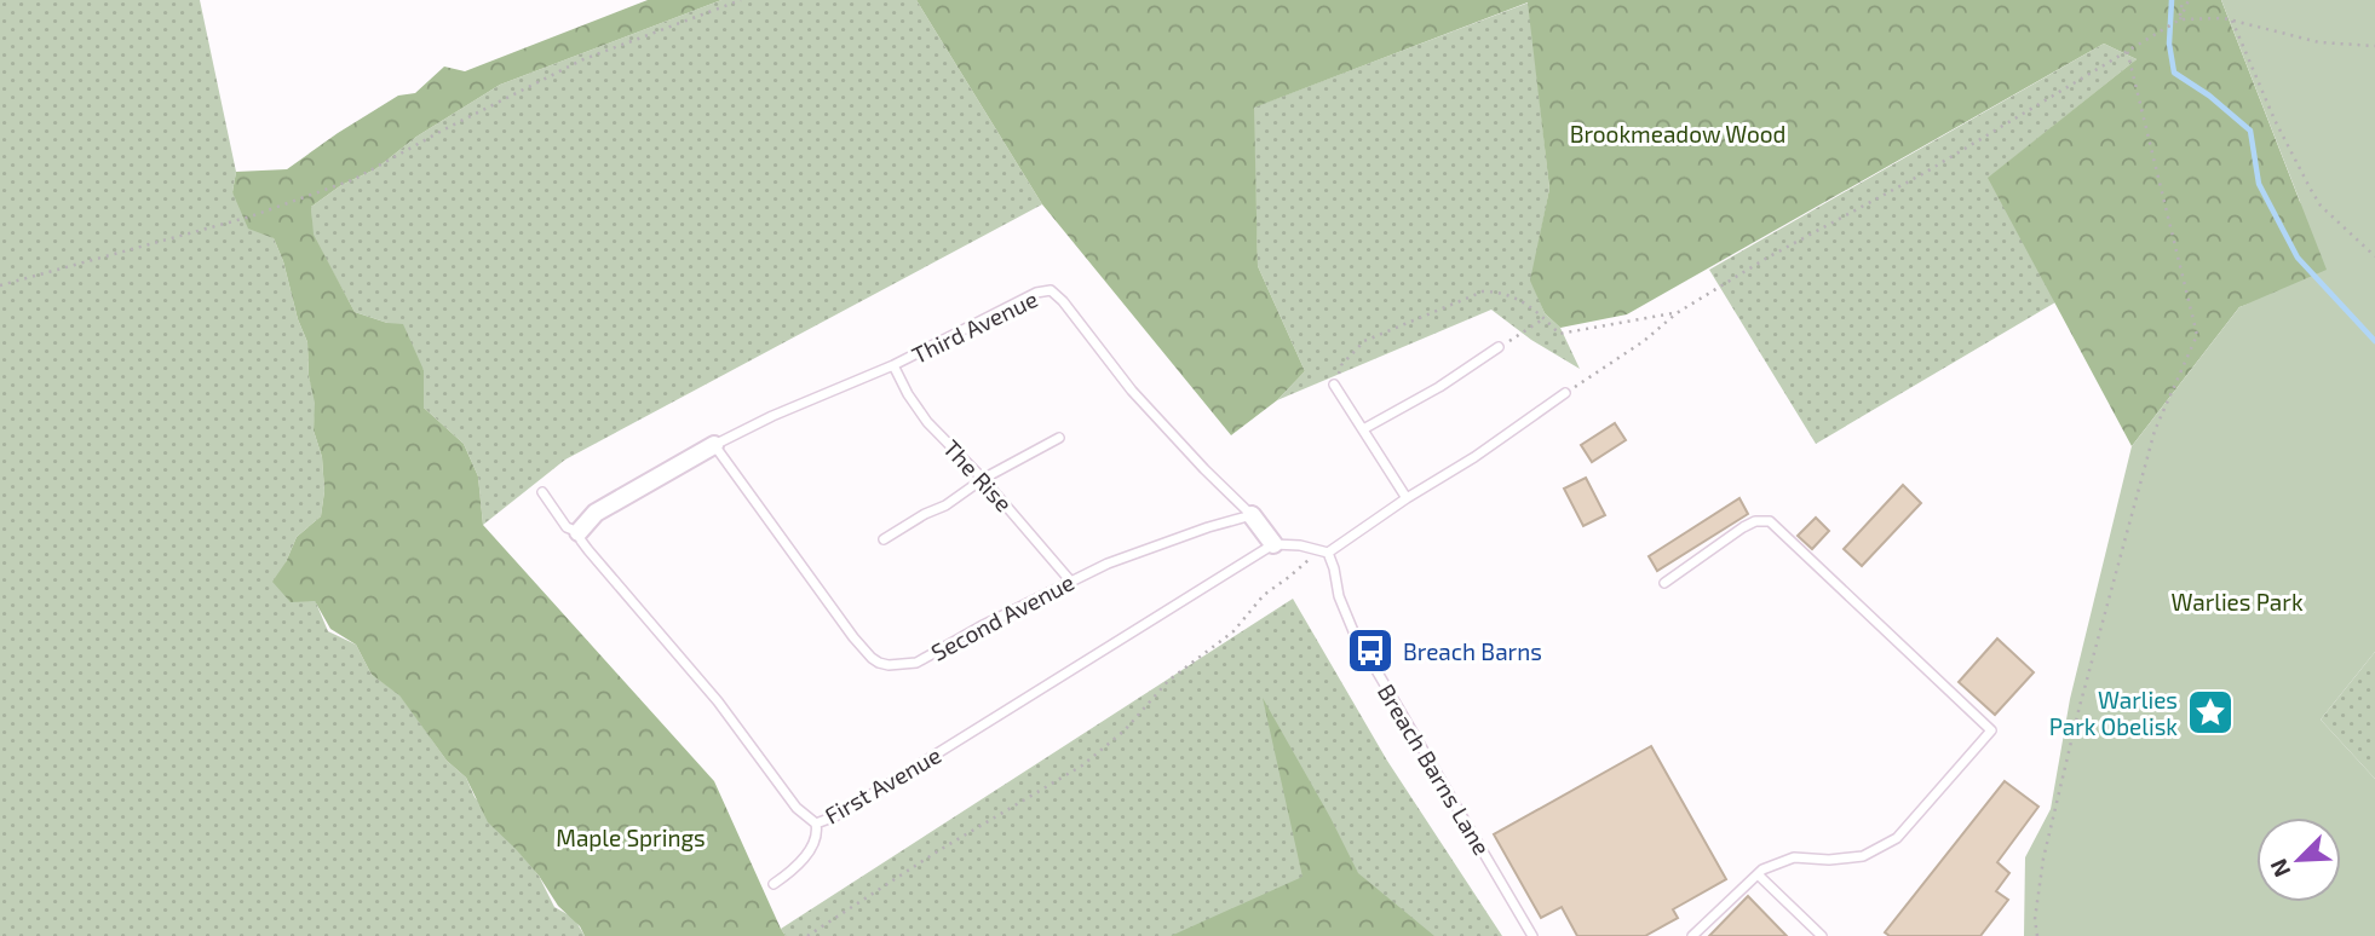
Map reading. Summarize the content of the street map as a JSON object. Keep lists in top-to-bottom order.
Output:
{
  "streets": {
    "lane": [
      "Third Avenue",
      "The Rise",
      "Second Avenue",
      "Breach Barns Lane",
      "First Avenue"
    ]
  },
  "crossings": [
    ["Third Avenue", "The Rise"],
    ["Third Avenue", "Second Avenue"],
    ["The Rise", "Second Avenue"]
  ],
  "parks": ["Brookmeadow Wood", "Warlies Park", "Maple Springs"],
  "places": {
    "bus stop": ["Breach Barns"],
    "place": ["Warlies Park Obelisk"]
  },
  "north": "bottom left"
}
